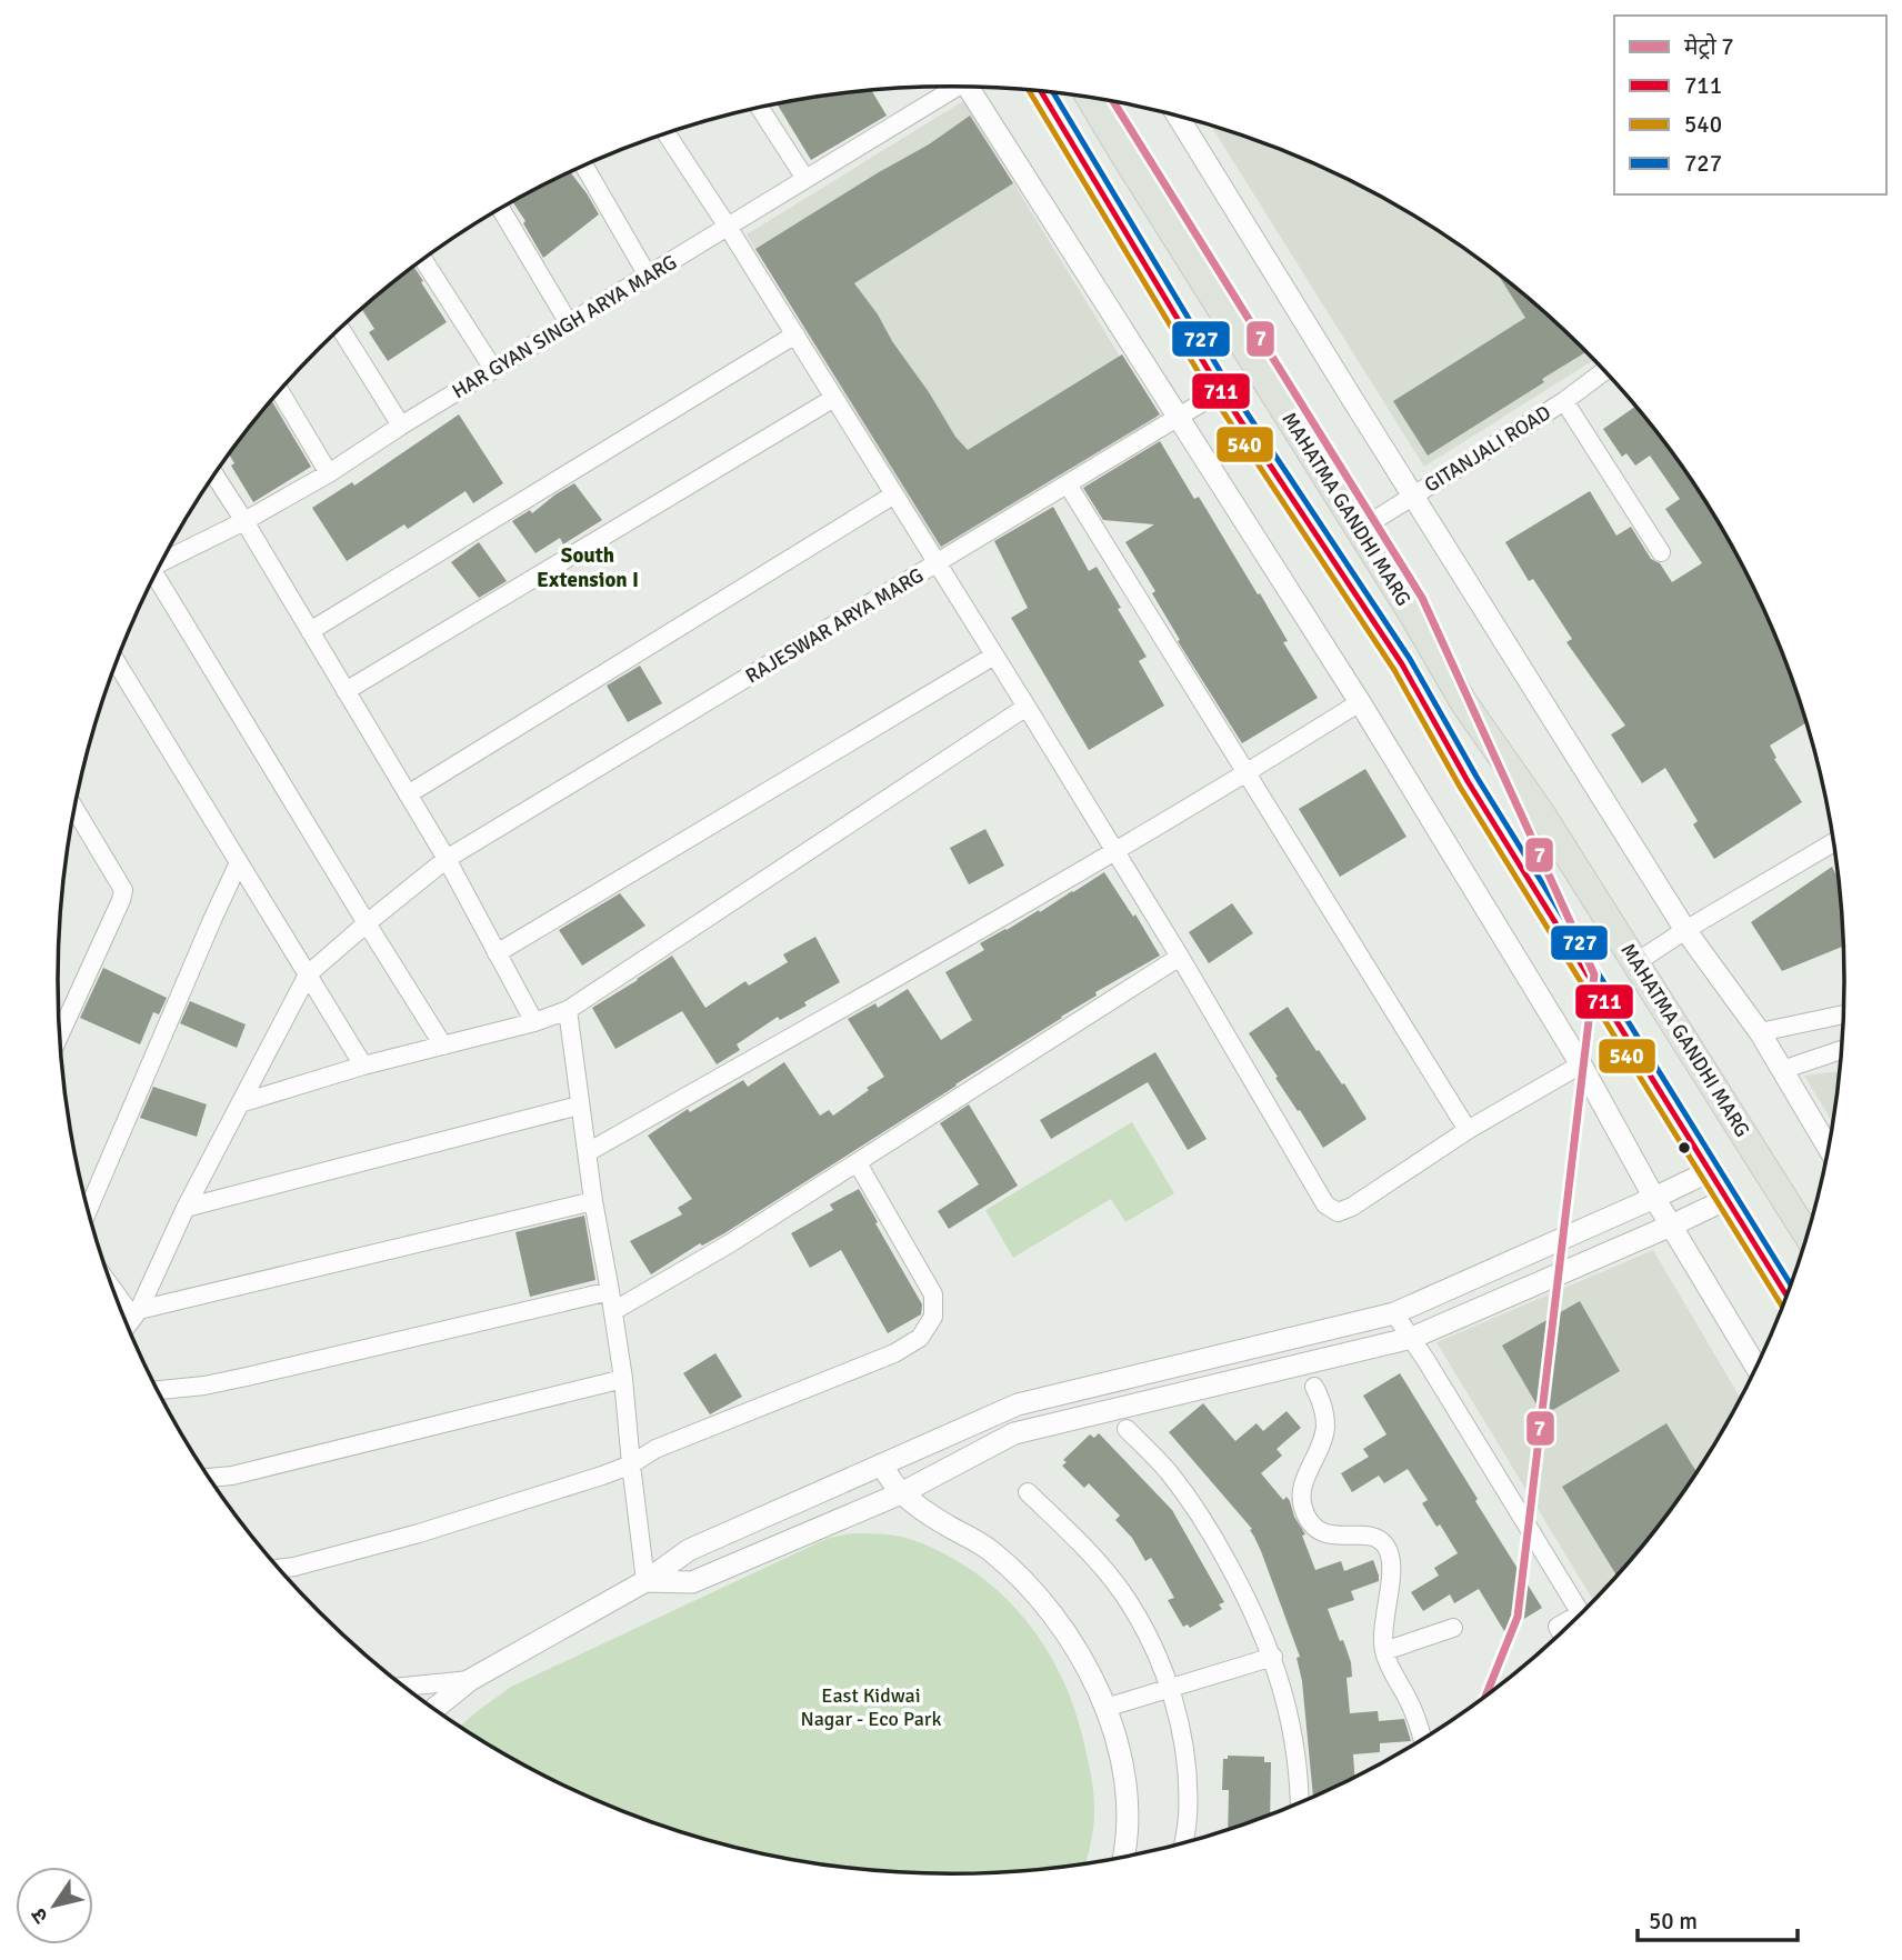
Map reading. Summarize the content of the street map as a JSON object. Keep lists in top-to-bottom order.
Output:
{
  "streets": {
    "main road": ["MAHATMA GANDHI MARG"],
    "street": ["HAR GYAN SINGH ARYA MARG", "GITANJALI ROAD", "RAJESWAR ARYA MARG"]
  },
  "crossings": [
    ["GITANJALI ROAD", "MAHATMA GANDHI MARG"],
    ["MAHATMA GANDHI MARG", "RAJESWAR ARYA MARG"]
  ],
  "districts": ["South Extension I"],
  "parks": ["East Kidwai Nagar - Eco Park"],
  "lines": [
    "transit line 540",
    "transit line 711",
    "transit line 727",
    "metro line 7"
  ],
  "legend": [
    "मेट्रो 7",
    "711",
    "540",
    "727"
  ],
  "scale_bar": "50 m",
  "north": "bottom left"
}
